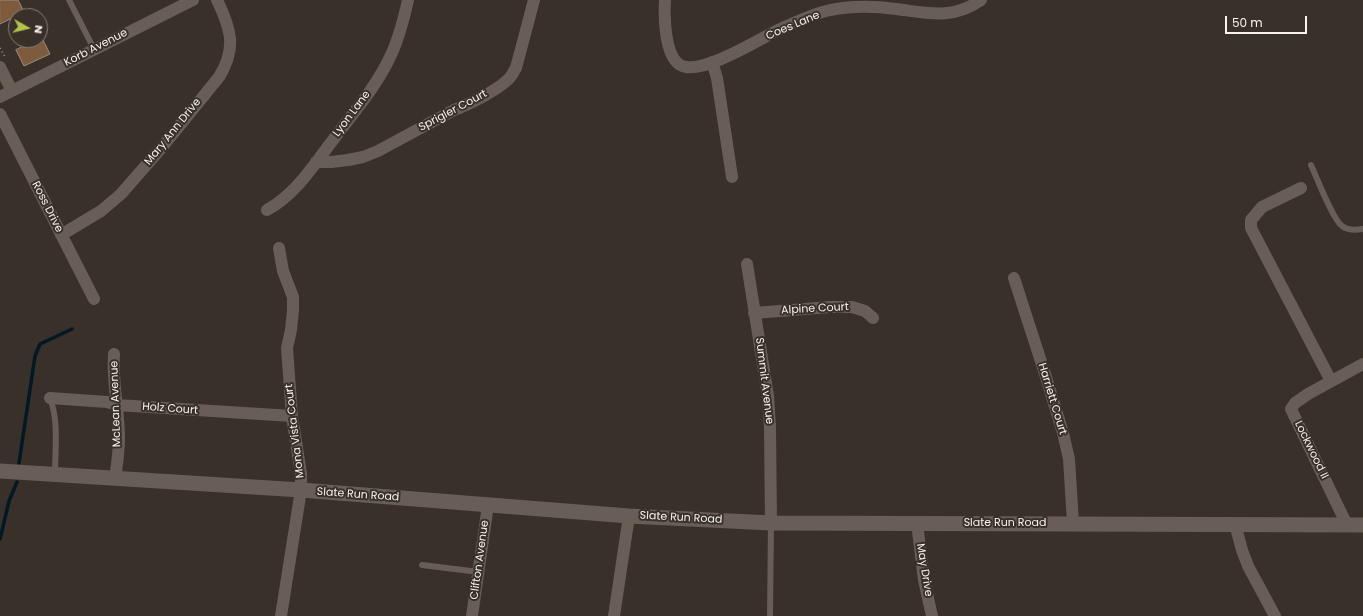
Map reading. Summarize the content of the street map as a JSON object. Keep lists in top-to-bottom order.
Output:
{
  "streets": {
    "street": [
      "Coes Lane",
      "Korb Avenue",
      "Sprigler Court",
      "Lyon Lane",
      "Mary Ann Drive",
      "Ross Drive",
      "Alpine Court",
      "Summit Avenue",
      "Harriett Court",
      "McLean Avenue",
      "Holz Court",
      "Mona Vista Court",
      "Lockwood II",
      "Slate Run Road",
      "Clifton Avenue",
      "May Drive"
    ]
  },
  "crossings": [
    ["Sprigler Court", "Lyon Lane"],
    ["Mary Ann Drive", "Ross Drive"],
    ["Alpine Court", "Summit Avenue"],
    ["Summit Avenue", "Slate Run Road"],
    ["Harriett Court", "Slate Run Road"],
    ["McLean Avenue", "Holz Court"],
    ["McLean Avenue", "Slate Run Road"],
    ["Holz Court", "Mona Vista Court"],
    ["Mona Vista Court", "Slate Run Road"],
    ["Lockwood II", "Slate Run Road"],
    ["Slate Run Road", "Clifton Avenue"],
    ["Slate Run Road", "May Drive"]
  ],
  "scale_bar": "50 m",
  "north": "right"
}
